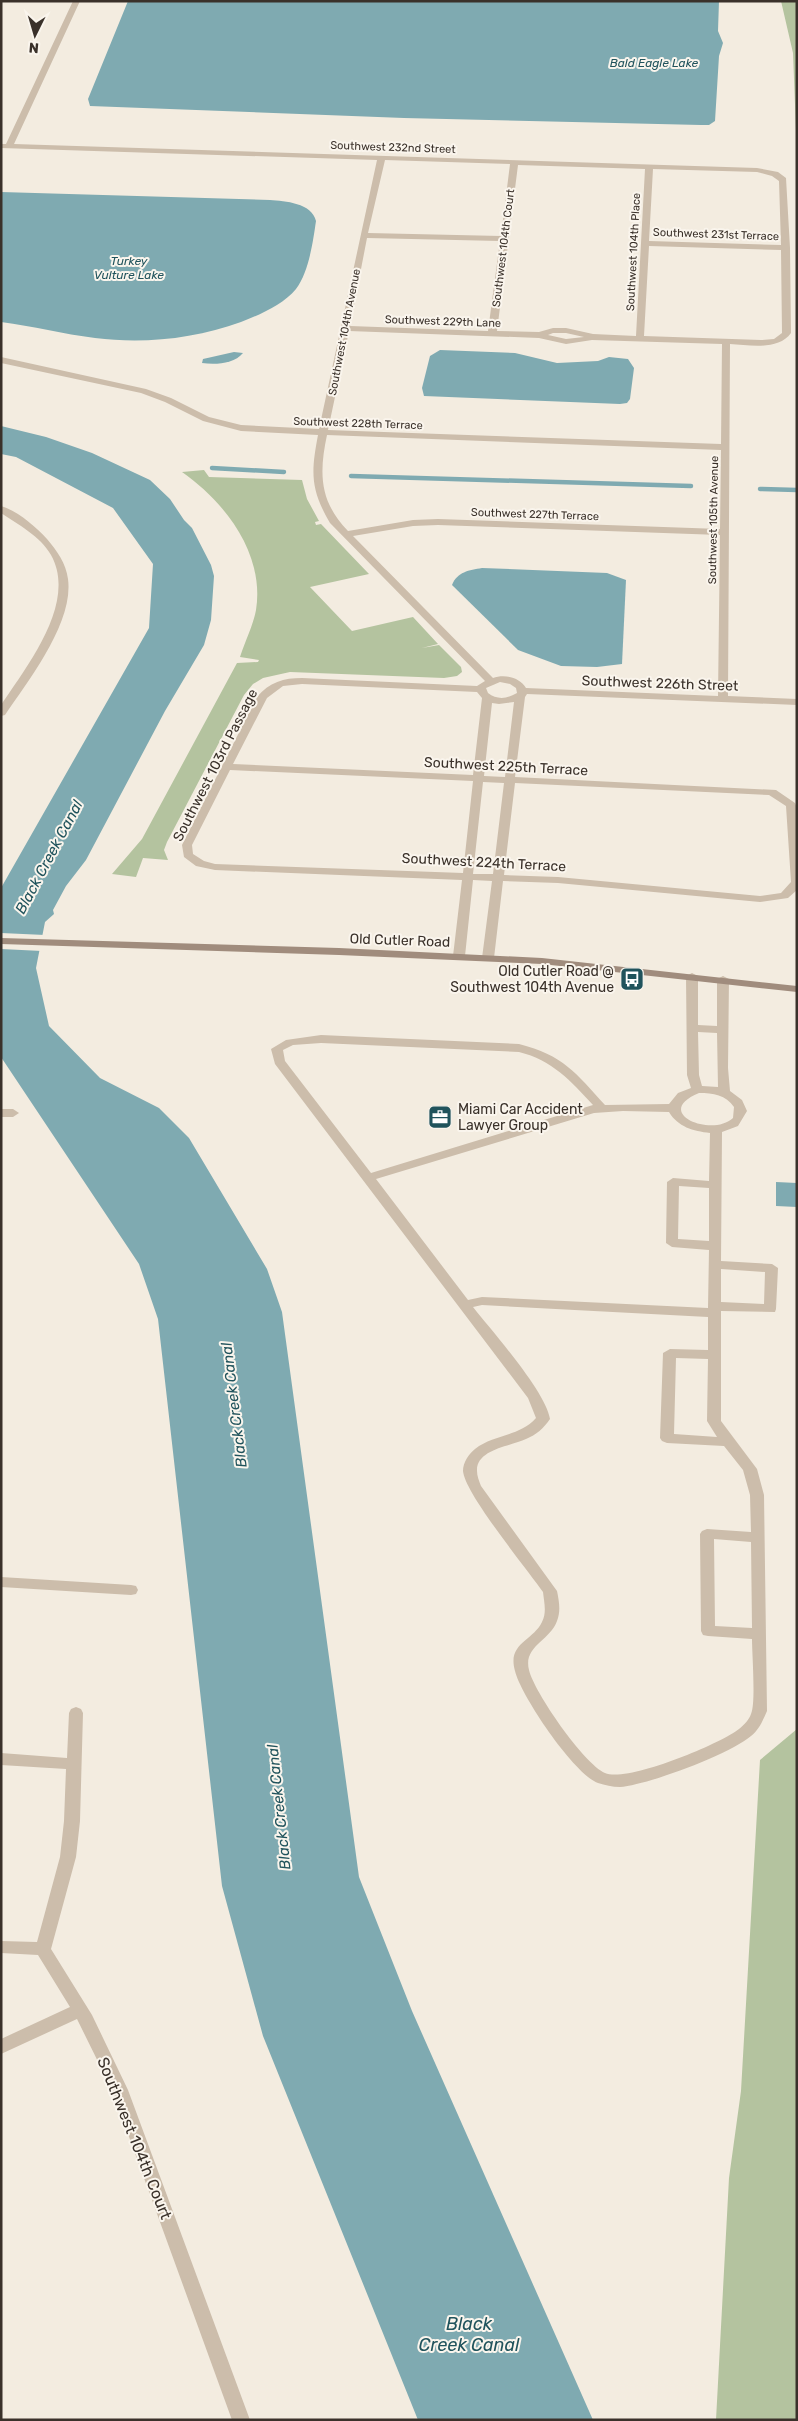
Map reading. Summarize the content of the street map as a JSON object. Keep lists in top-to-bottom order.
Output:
{
  "streets": {
    "street": [
      "Southwest 232nd Street",
      "Southwest 231st Terrace",
      "Southwest 104th Court",
      "Southwest 104th Place",
      "Southwest 229th Lane",
      "Southwest 104th Avenue",
      "Southwest 228th Terrace",
      "Southwest 227th Terrace",
      "Southwest 105th Avenue",
      "Southwest 226th Street",
      "Southwest 103rd Passage",
      "Southwest 225th Terrace",
      "Southwest 224th Terrace",
      "Old Cutler Road"
    ]
  },
  "crossings": [
    ["Southwest 232nd Street", "Southwest 231st Terrace"],
    ["Southwest 232nd Street", "Southwest 104th Court"],
    ["Southwest 232nd Street", "Southwest 104th Place"],
    ["Southwest 232nd Street", "Southwest 229th Lane"],
    ["Southwest 232nd Street", "Southwest 104th Avenue"],
    ["Southwest 231st Terrace", "Southwest 104th Place"],
    ["Southwest 231st Terrace", "Southwest 229th Lane"],
    ["Southwest 104th Court", "Southwest 229th Lane"],
    ["Southwest 104th Place", "Southwest 229th Lane"],
    ["Southwest 229th Lane", "Southwest 104th Avenue"],
    ["Southwest 229th Lane", "Southwest 105th Avenue"],
    ["Southwest 104th Avenue", "Southwest 228th Terrace"],
    ["Southwest 104th Avenue", "Southwest 227th Terrace"],
    ["Southwest 228th Terrace", "Southwest 105th Avenue"],
    ["Southwest 227th Terrace", "Southwest 105th Avenue"],
    ["Southwest 105th Avenue", "Southwest 226th Street"],
    ["Southwest 226th Street", "Southwest 103rd Passage"],
    ["Southwest 103rd Passage", "Southwest 225th Terrace"],
    ["Southwest 103rd Passage", "Southwest 224th Terrace"],
    ["Southwest 225th Terrace", "Southwest 224th Terrace"]
  ],
  "water": ["Bald Eagle Lake", "Turkey Vulture Lake", "Black Creek Canal"],
  "places": {
    "bus stop": ["Old Cutler Road @ Southwest 104th Avenue"],
    "office": ["Miami Car Accident Lawyer Group"]
  },
  "north": "bottom"
}
